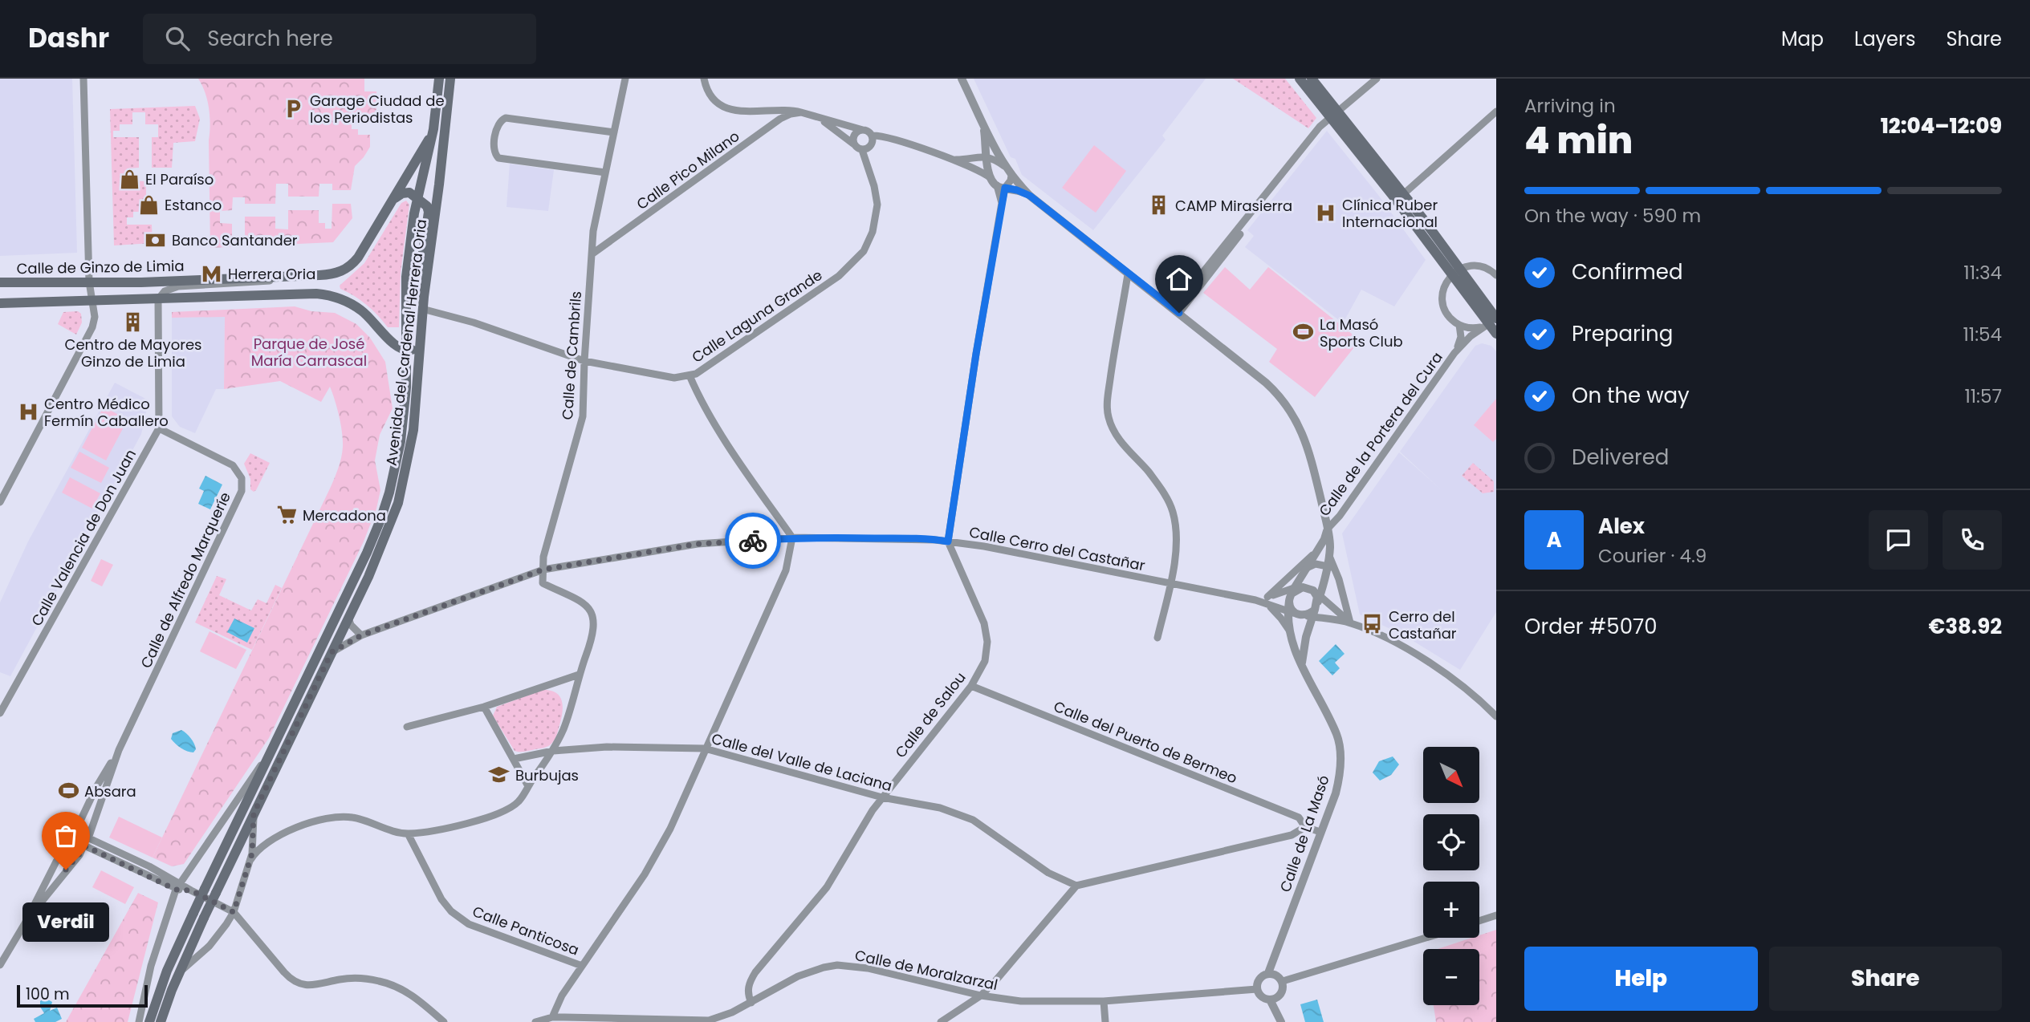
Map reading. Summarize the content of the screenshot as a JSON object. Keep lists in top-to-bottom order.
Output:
{
  "streets": {
    "main road": ["Calle de Ginzo de Limia", "Avenida del Cardenal Herrera Oria"],
    "street": [
      "Calle Pico Milano",
      "Calle Laguna Grande",
      "Calle de Cambrils",
      "Calle de la Portera del Cura",
      "Calle Valencia de Don Juan",
      "Calle Cerro del Castañar",
      "Calle de Alfredo Marqueríe",
      "Calle de Salou",
      "Calle del Puerto de Bermeo",
      "Calle del Valle de Laciana",
      "Calle de La Masó",
      "Calle Panticosa",
      "Calle de Moralzarzal"
    ]
  },
  "crossings": [
    ["Calle Pico Milano", "Calle de Cambrils"],
    ["Calle de Ginzo de Limia", "Avenida del Cardenal Herrera Oria"],
    ["Calle de Ginzo de Limia", "Calle Valencia de Don Juan"],
    ["Calle Laguna Grande", "Avenida del Cardenal Herrera Oria"],
    ["Calle Laguna Grande", "Calle de Cambrils"],
    ["Avenida del Cardenal Herrera Oria", "Calle Cerro del Castañar"],
    ["Calle de Cambrils", "Calle Cerro del Castañar"],
    ["Calle de la Portera del Cura", "Calle de La Masó"],
    ["Calle Valencia de Don Juan", "Calle de Alfredo Marqueríe"],
    ["Calle Cerro del Castañar", "Calle de Salou"],
    ["Calle Cerro del Castañar", "Calle de La Masó"],
    ["Calle de Salou", "Calle del Puerto de Bermeo"],
    ["Calle de Salou", "Calle del Valle de Laciana"],
    ["Calle de Salou", "Calle de Moralzarzal"],
    ["Calle del Puerto de Bermeo", "Calle de La Masó"],
    ["Calle de La Masó", "Calle de Moralzarzal"]
  ],
  "parks": ["Parque de José María Carrascal"],
  "places": {
    "parking": ["Garage Ciudad de los Periodistas"],
    "shop": ["El Paraíso", "Estanco"],
    "building": ["CAMP Mirasierra", "Centro de Mayores Ginzo de Limia"],
    "hospital": ["Clínica Ruber Internacional", "Centro Médico Fermín Caballero"],
    "bank": ["Banco Santander"],
    "metro station": ["Herrera Oria"],
    "sports": ["La Masó Sports Club", "Absara"],
    "supermarket": ["Mercadona"],
    "bus stop": ["Cerro del Castañar"],
    "school or university": ["Burbujas"],
    "other": ["Verdil"]
  },
  "scale_bar": "100 m",
  "north": "bottom right",
  "page": {
    "header": "Dashr",
    "search": "Search here",
    "nav": ["Map", "Layers", "Share"],
    "heading": ["4 min", "Arriving in", "12:04–12:09"],
    "panel": [
      "Alex",
      "Courier · 4.9",
      "Order #5070",
      "€38.92"
    ],
    "bar": "On the way · 590 m",
    "list": [
      ["Confirmed", "11:34"],
      ["Preparing", "11:54"],
      ["On the way", "11:57"],
      "Delivered"
    ],
    "round": "A",
    "map_buttons": ["+", "−"],
    "bubble": "Verdil",
    "buttons": ["Help", "Share"],
    "scale": "100 m"
  }
}
